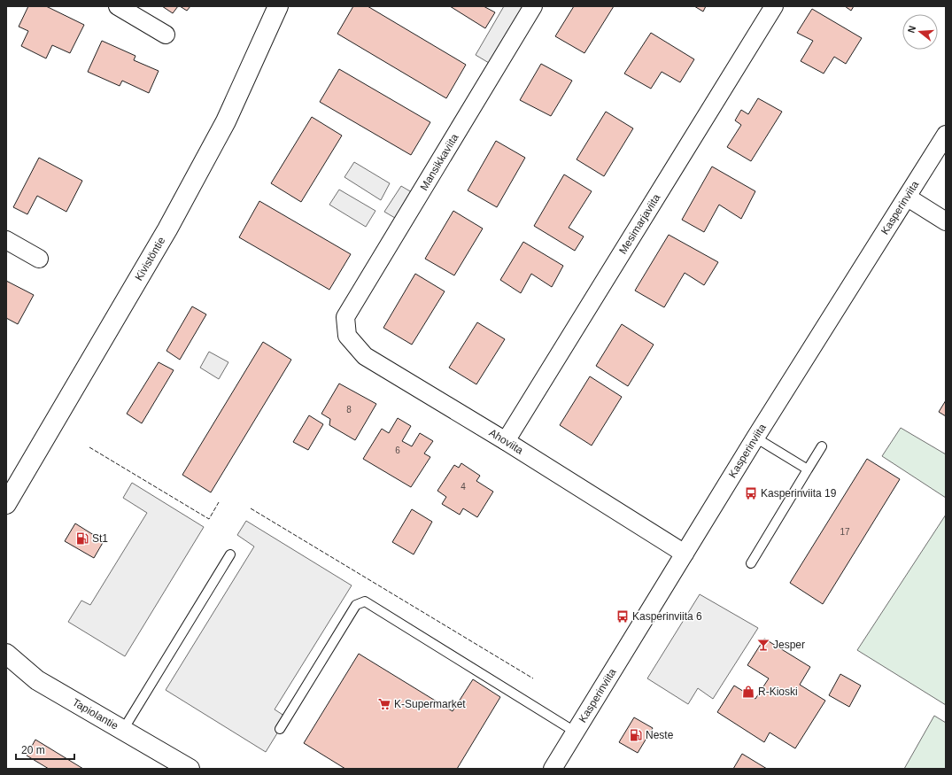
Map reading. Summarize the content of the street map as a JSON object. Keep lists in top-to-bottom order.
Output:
{
  "streets": {
    "main road": ["Kivistöntie", "Tapiolantie"],
    "street": [
      "Mansikkaviita",
      "Kasperinviita",
      "Mesimarjaviita",
      "Ahoviita"
    ]
  },
  "crossings": [
    ["Mansikkaviita", "Ahoviita"],
    ["Kasperinviita", "Ahoviita"],
    ["Mesimarjaviita", "Ahoviita"]
  ],
  "places": {
    "bus stop": ["Kasperinviita 19", "Kasperinviita 6"],
    "fuel station": ["St1", "Neste"],
    "bar": ["Jesper"],
    "shop": ["R-Kioski"],
    "supermarket": ["K-Supermarket"]
  },
  "house_numbers": [
    "8",
    "6",
    "4",
    "17"
  ],
  "scale_bar": "20 m",
  "north": "left"
}
